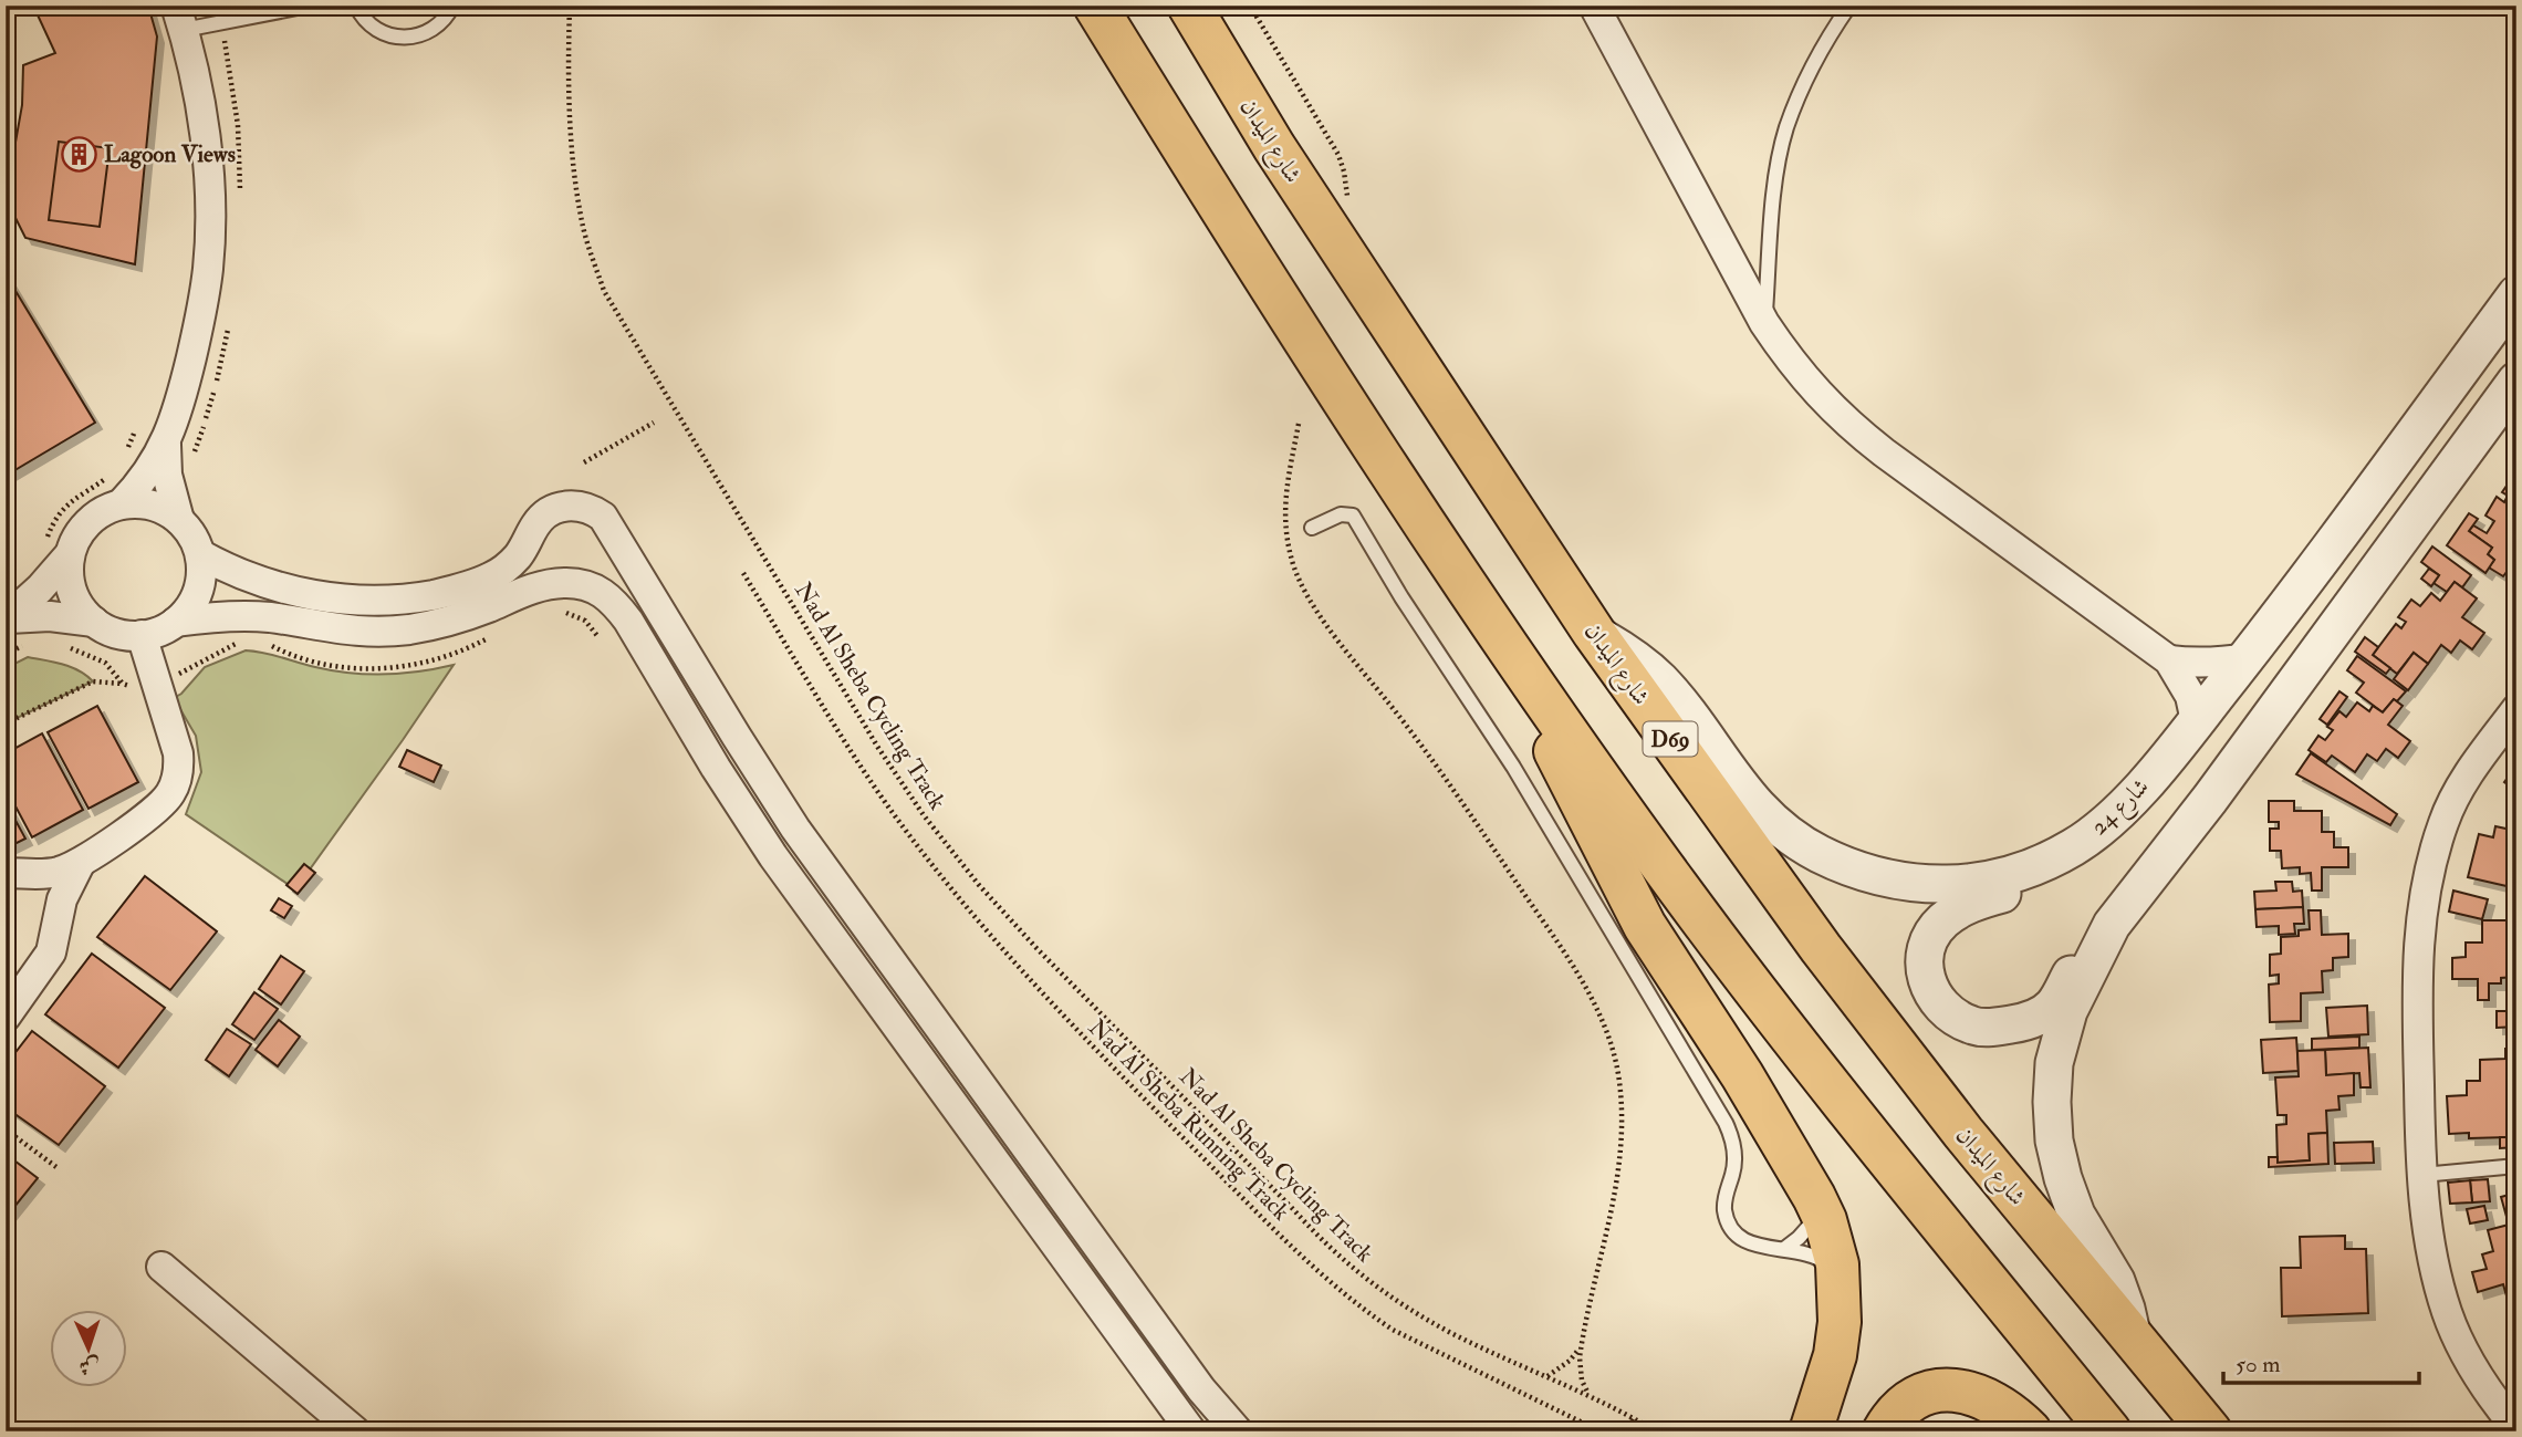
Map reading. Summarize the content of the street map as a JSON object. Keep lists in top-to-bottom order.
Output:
{
  "streets": {
    "main road": ["شارع الميدان", "D69"],
    "street": ["شارع 24"],
    "path": ["Nad Al Sheba Cycling Track", "Nad Al Sheba Running Track"]
  },
  "crossings": [
    ["شارع الميدان", "شارع 24"]
  ],
  "places": {
    "building": ["Lagoon Views"]
  },
  "scale_bar": "50 m",
  "north": "bottom"
}
